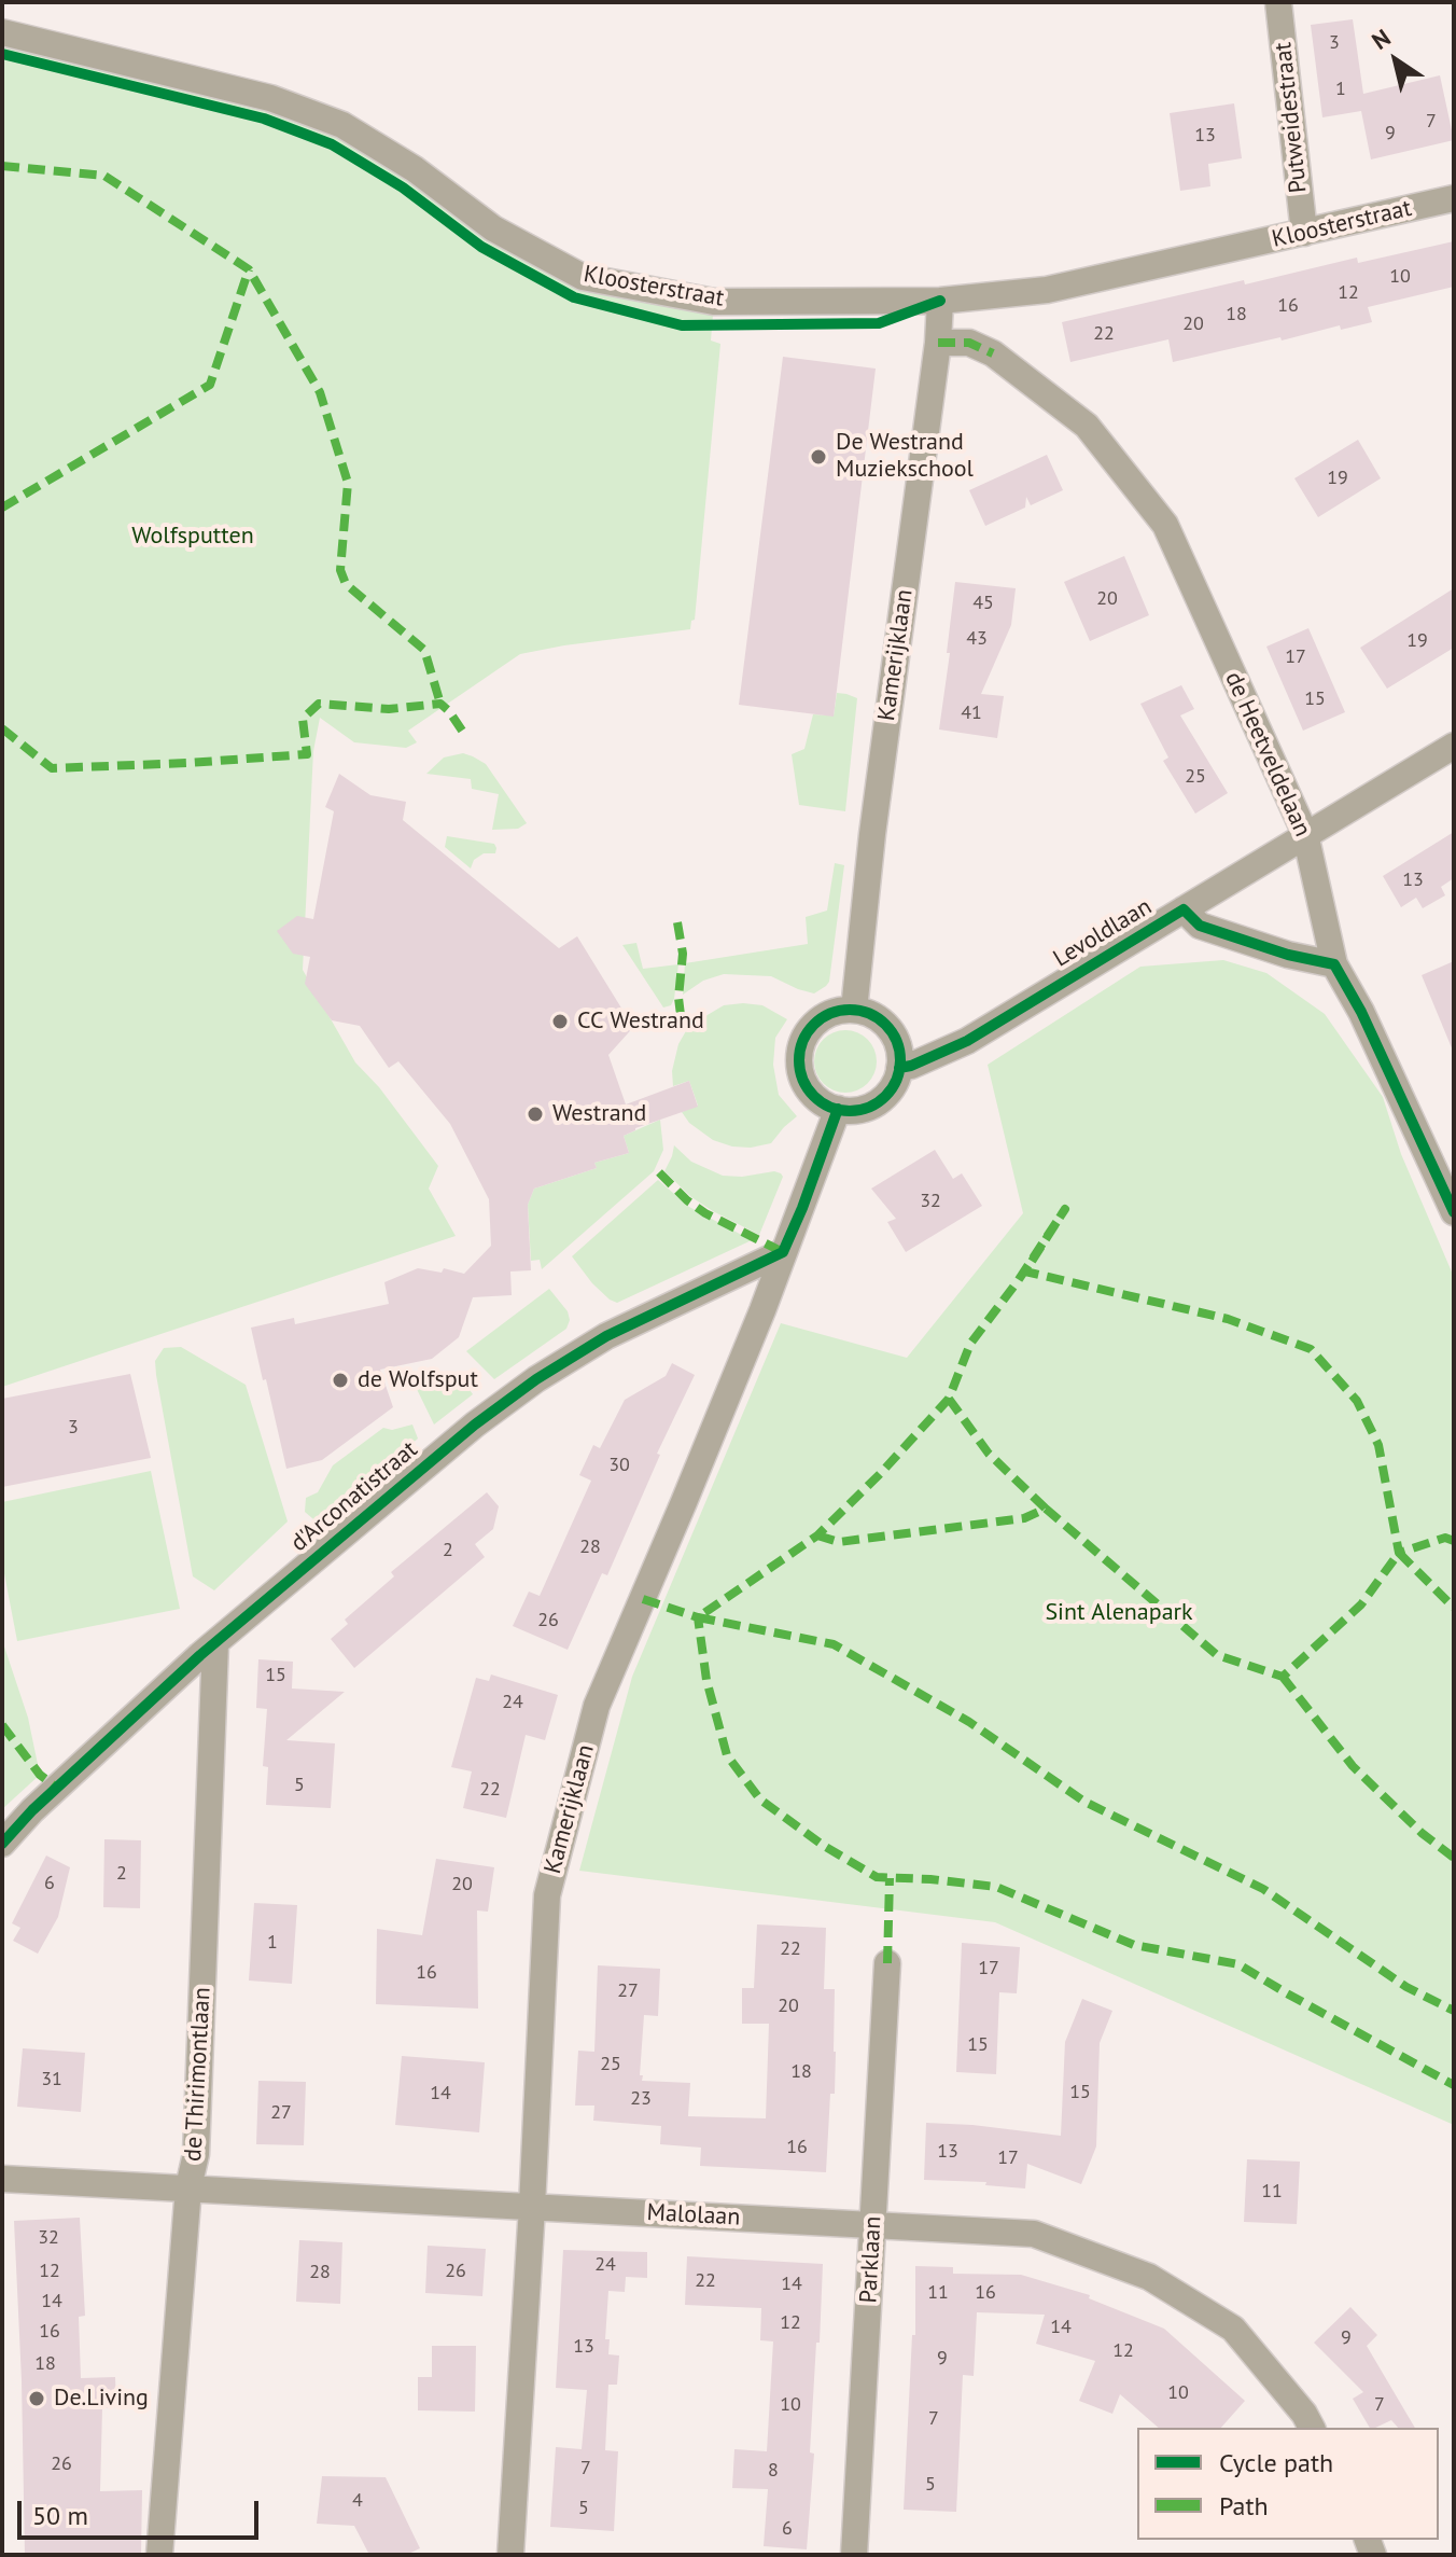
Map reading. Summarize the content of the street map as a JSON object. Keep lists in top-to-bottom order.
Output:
{
  "streets": {
    "street": [
      "Putweidestraat",
      "Kloosterstraat",
      "Kamerijklaan",
      "de Heetveldelaan",
      "Levoldlaan",
      "d'Arconatistraat",
      "de Thirimontlaan",
      "Malolaan",
      "Parklaan"
    ]
  },
  "crossings": [
    ["Putweidestraat", "Kloosterstraat"],
    ["Kloosterstraat", "Kamerijklaan"],
    ["Kamerijklaan", "de Heetveldelaan"],
    ["Kamerijklaan", "Levoldlaan"],
    ["Kamerijklaan", "d'Arconatistraat"],
    ["Kamerijklaan", "Malolaan"],
    ["de Heetveldelaan", "Levoldlaan"],
    ["d'Arconatistraat", "de Thirimontlaan"],
    ["de Thirimontlaan", "Malolaan"],
    ["Malolaan", "Parklaan"]
  ],
  "parks": ["Wolfsputten", "Sint Alenapark"],
  "places": [
    "De Westrand Muziekschool",
    "CC Westrand",
    "Westrand",
    "de Wolfsput",
    "De.Living"
  ],
  "house_numbers": [
    "3",
    "1",
    "7",
    "9",
    "13",
    "10",
    "12",
    "16",
    "18",
    "20",
    "22",
    "19",
    "20",
    "45",
    "43",
    "19",
    "17",
    "15",
    "41",
    "25",
    "13",
    "32",
    "3",
    "30",
    "28",
    "2",
    "26",
    "15",
    "24",
    "5",
    "22",
    "2",
    "6",
    "20",
    "1",
    "22",
    "17",
    "16",
    "27",
    "20",
    "15",
    "25",
    "18",
    "31",
    "15",
    "14",
    "23",
    "27",
    "16",
    "13",
    "17",
    "11",
    "32",
    "24",
    "12",
    "26",
    "28",
    "22",
    "14",
    "11",
    "16",
    "14",
    "12",
    "14",
    "16",
    "9",
    "13",
    "12",
    "9",
    "18",
    "10",
    "10",
    "7",
    "7",
    "26",
    "7",
    "8",
    "5",
    "4",
    "5",
    "6"
  ],
  "legend": ["Cycle path", "Path"],
  "scale_bar": "50 m",
  "north": "top left"
}
